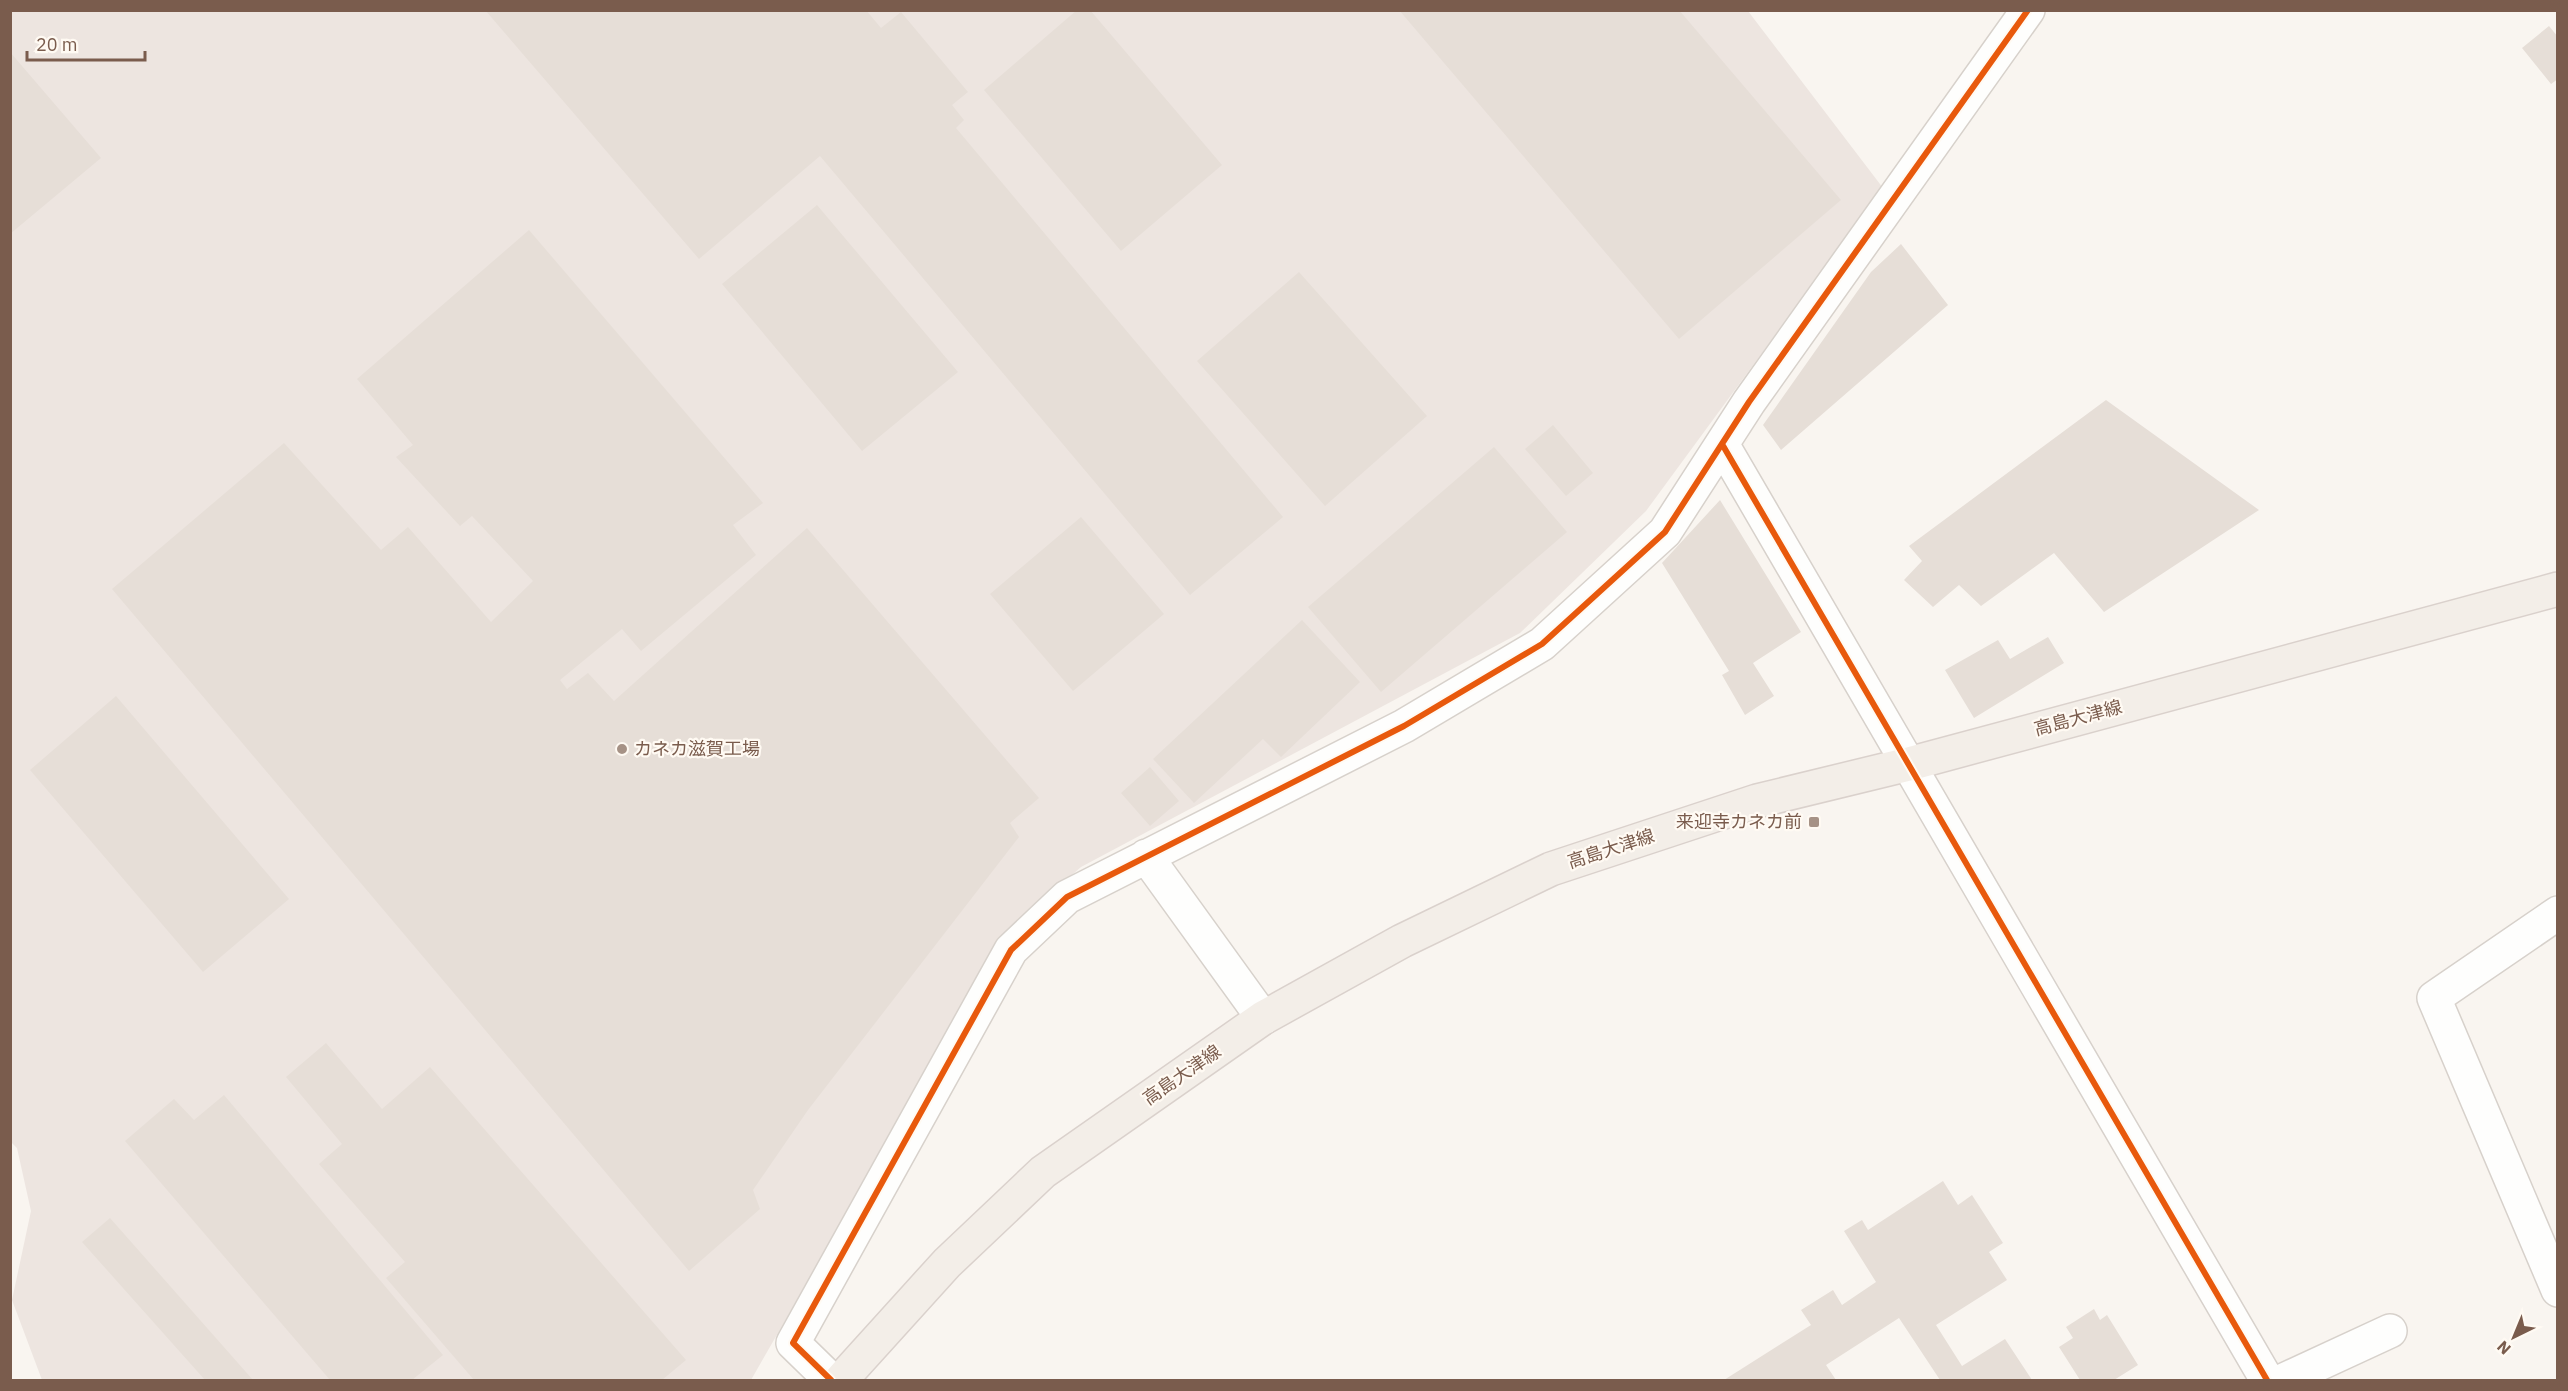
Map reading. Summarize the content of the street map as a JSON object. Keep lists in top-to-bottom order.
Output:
{
  "streets": {
    "main road": ["高島大津線"]
  },
  "places": {
    "other": ["カネカ滋賀工場"],
    "transit": ["来迎寺カネカ前"]
  },
  "scale_bar": "20 m",
  "north": "bottom left"
}
